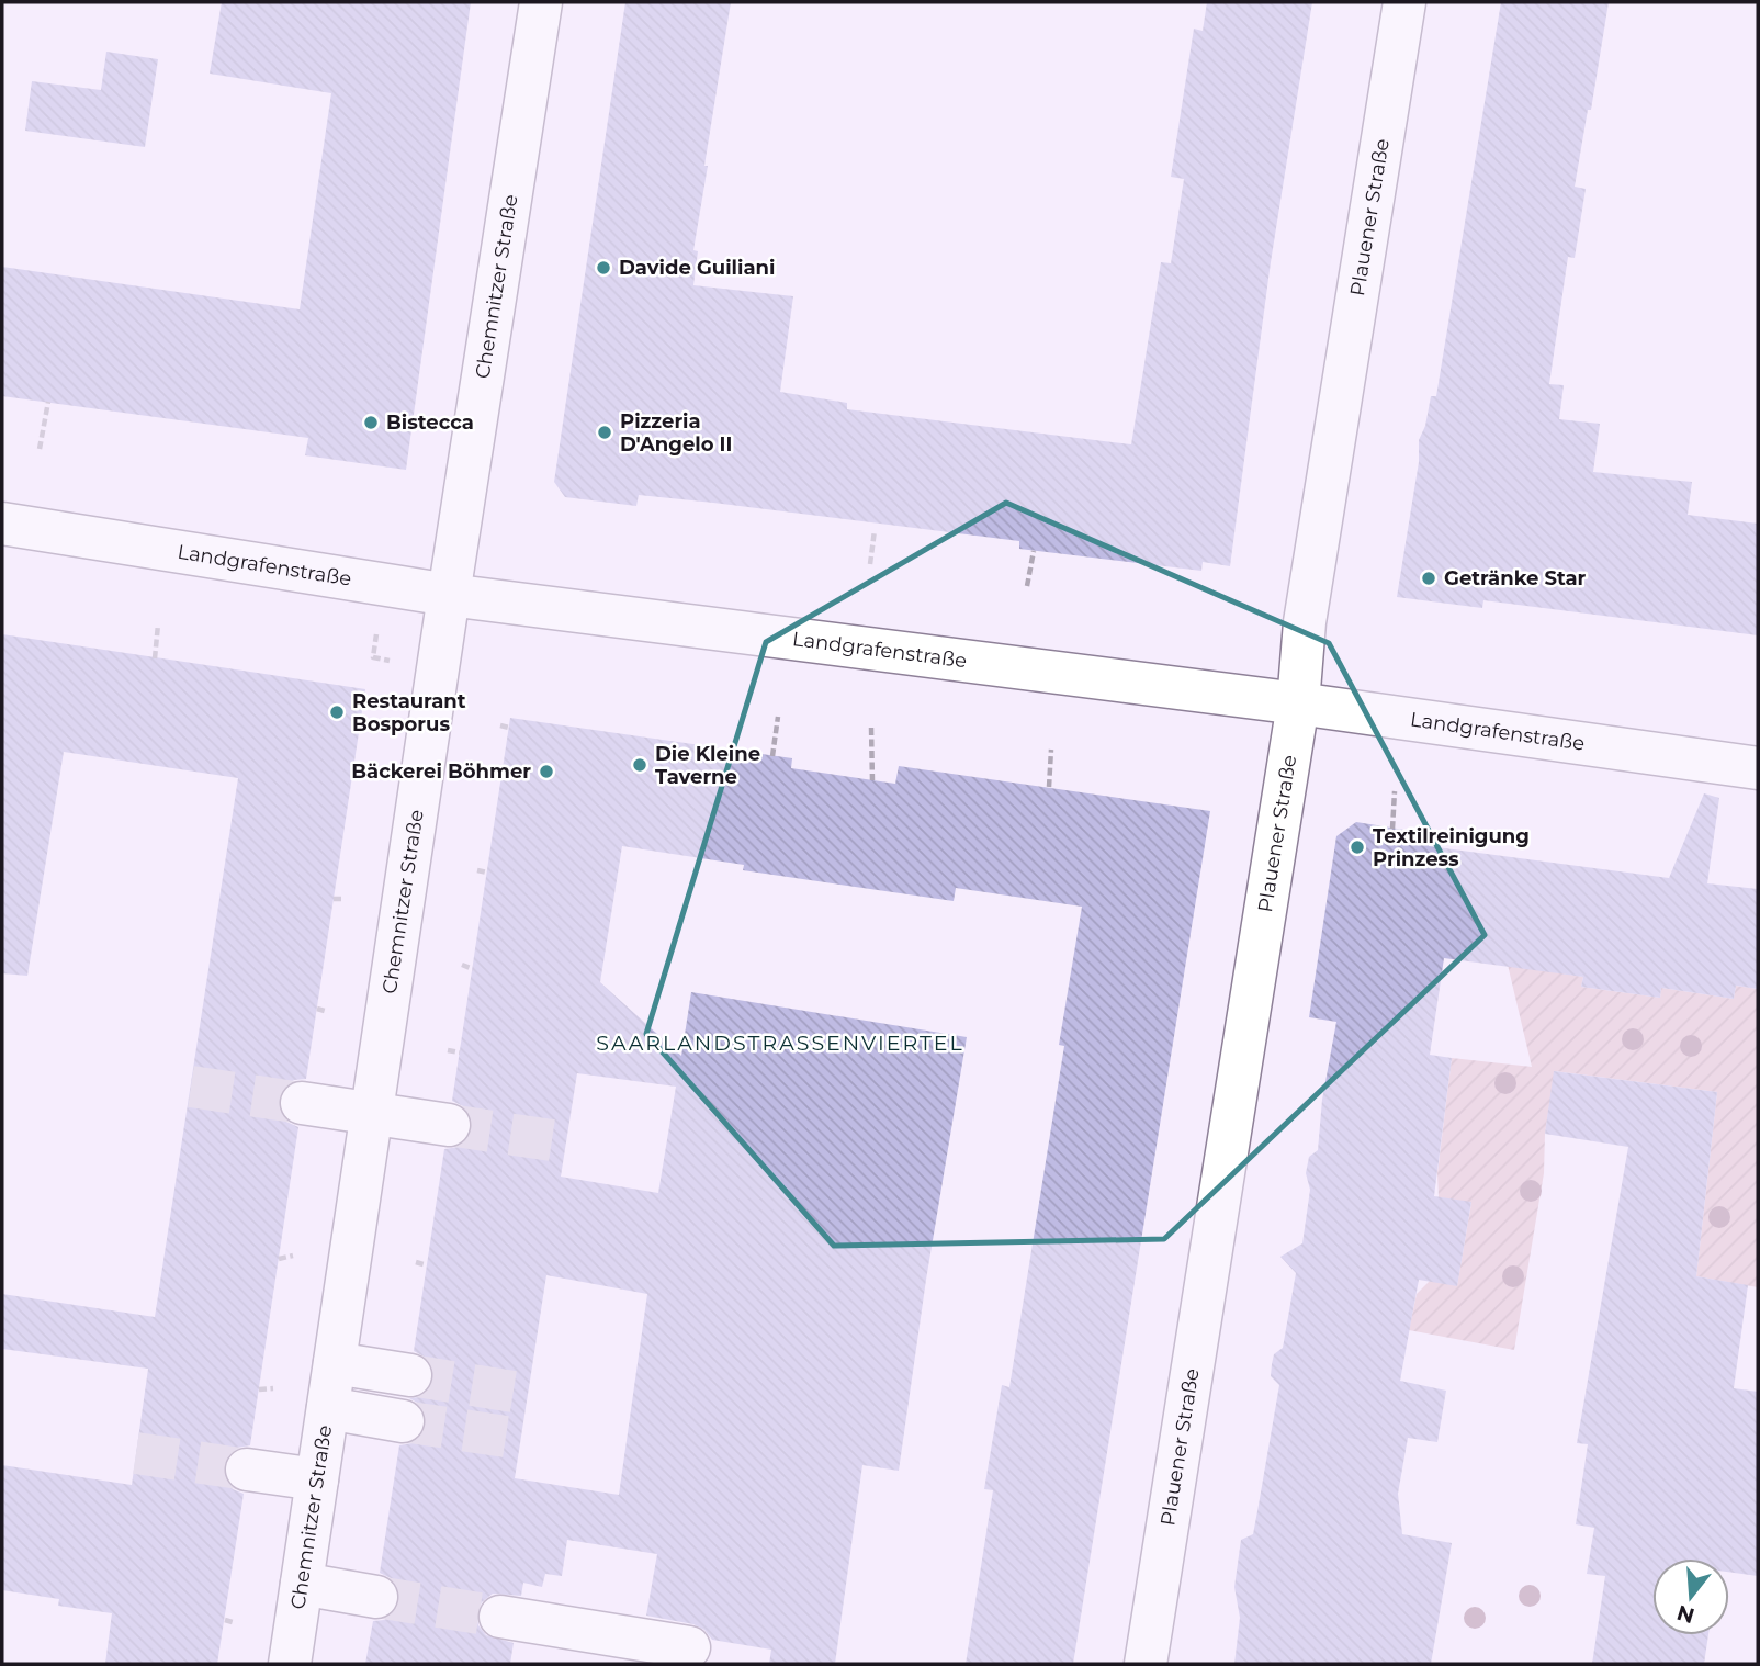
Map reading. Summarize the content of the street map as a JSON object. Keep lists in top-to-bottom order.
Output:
{
  "streets": {
    "street": ["Plauener Straße", "Chemnitzer Straße", "Landgrafenstraße"]
  },
  "crossings": [
    ["Plauener Straße", "Landgrafenstraße"],
    ["Chemnitzer Straße", "Landgrafenstraße"]
  ],
  "districts": ["SAARLANDSTRASSENVIERTEL"],
  "places": [
    "Davide Guiliani",
    "Bistecca",
    "Pizzeria D'Angelo II",
    "Getränke Star",
    "Restaurant Bosporus",
    "Die Kleine Taverne",
    "Bäckerei Böhmer",
    "Textilreinigung Prinzess"
  ],
  "north": "bottom"
}
